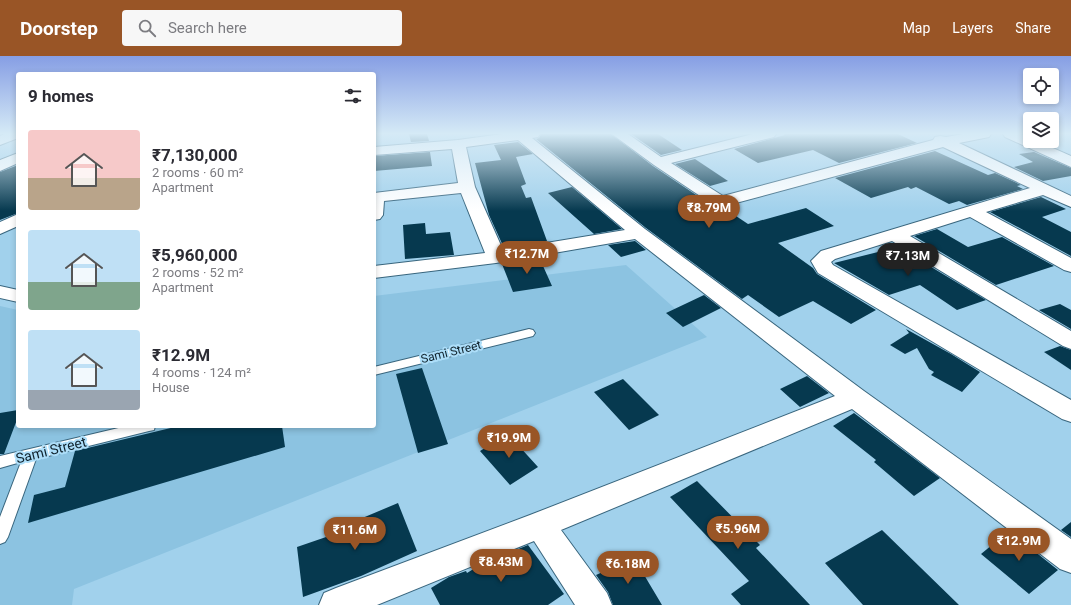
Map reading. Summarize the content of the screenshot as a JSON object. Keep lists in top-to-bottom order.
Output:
{
  "streets": {
    "lane": ["Sami Street"]
  },
  "page": {
    "header": "Doorstep",
    "search": "Search here",
    "nav": ["Map", "Layers", "Share"],
    "heading": "9 homes",
    "list": [
      {
        "name": "₹7,130,000",
        "note": "2 rooms · 60 m² · Apartment"
      },
      {
        "name": "₹5,960,000",
        "note": "2 rooms · 52 m² · Apartment"
      },
      {
        "name": "₹12.9M",
        "note": "4 rooms · 124 m² · House"
      }
    ],
    "price": [
      "₹8.79M",
      "₹12.7M",
      "₹7.13M",
      "₹19.9M",
      "₹5.96M",
      "₹11.6M",
      "₹12.9M",
      "₹8.43M",
      "₹6.18M"
    ]
  }
}
